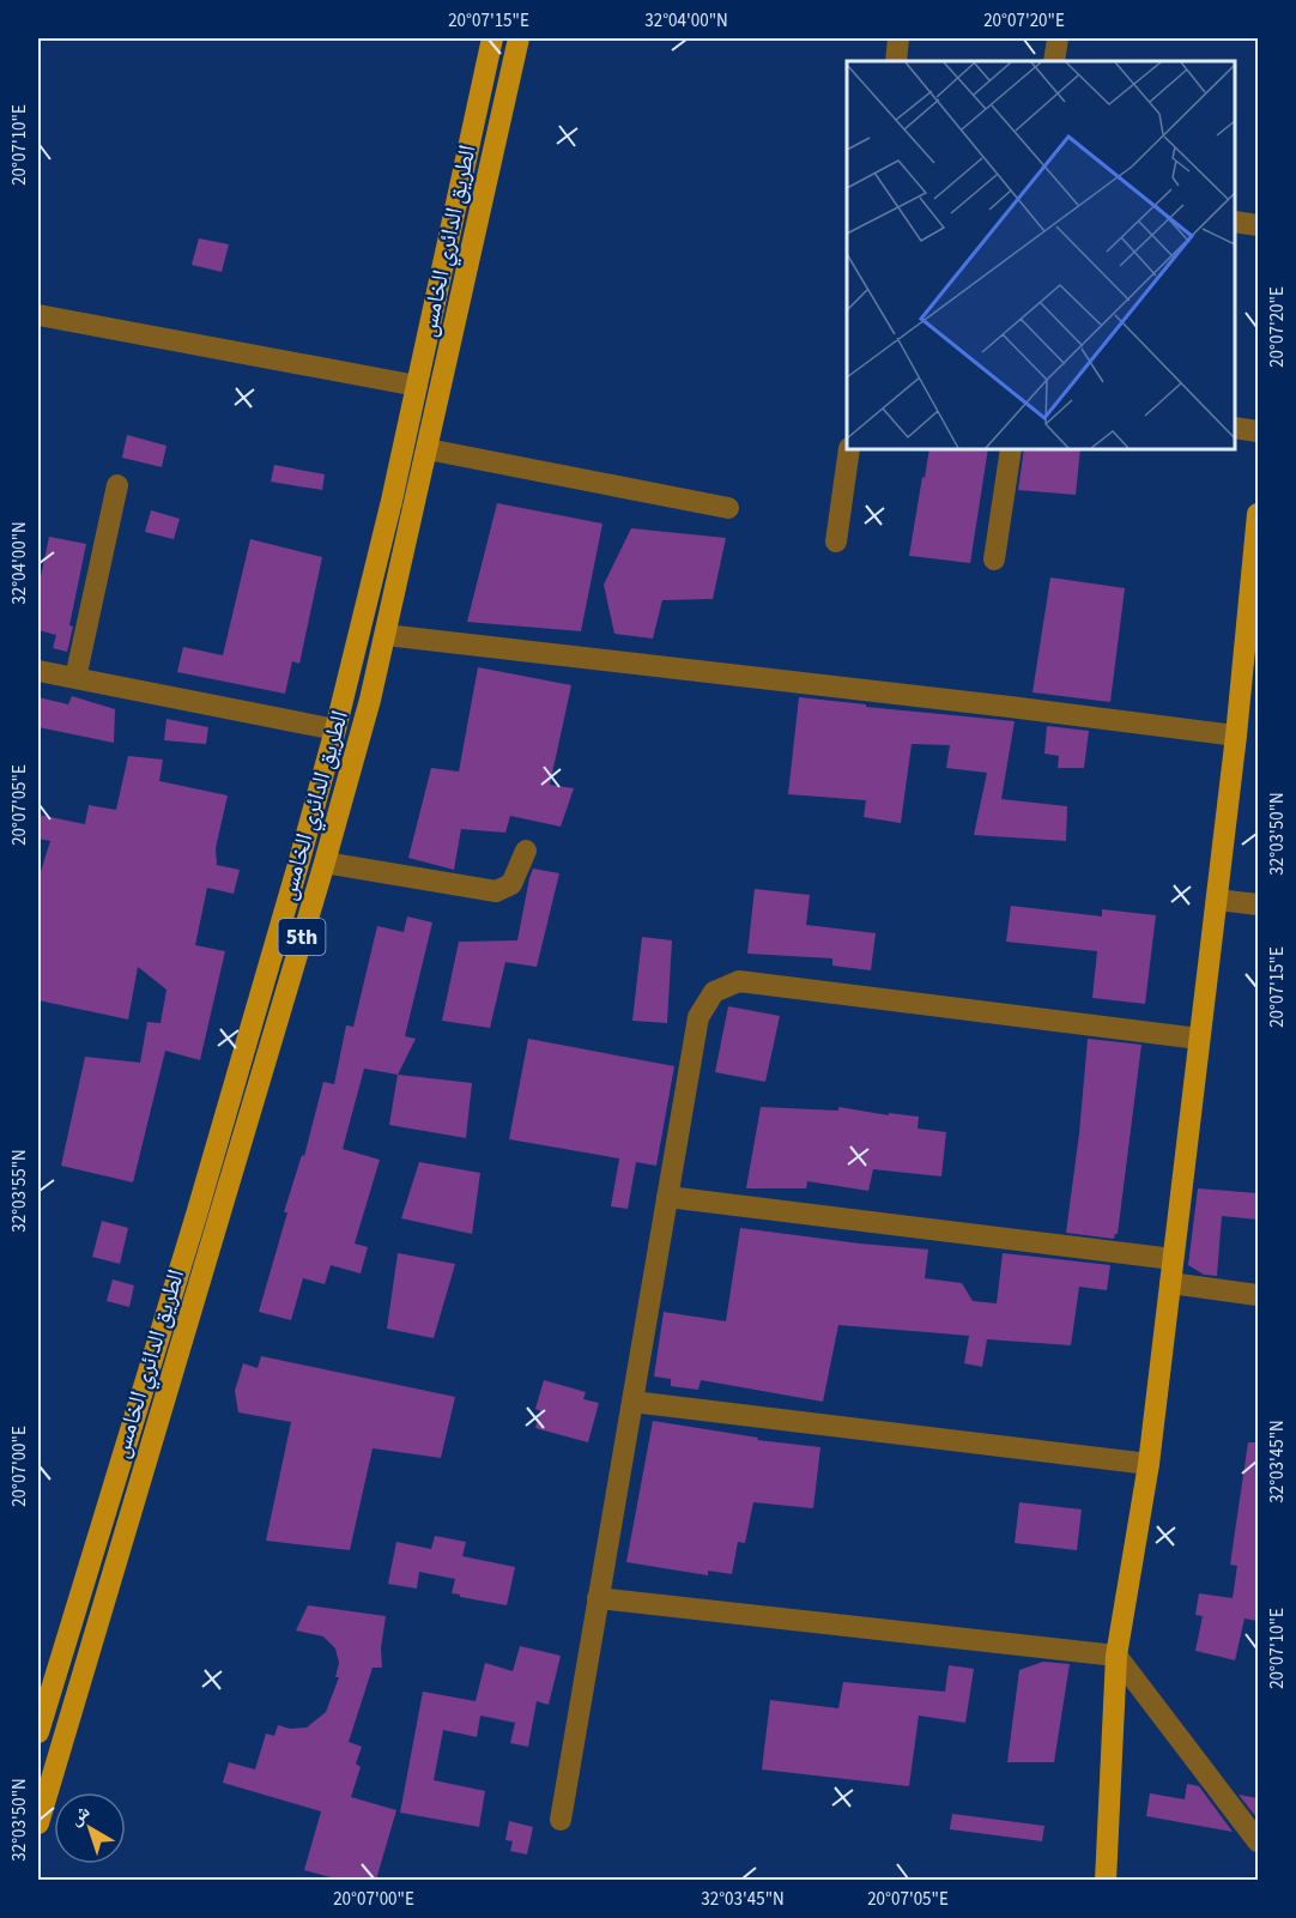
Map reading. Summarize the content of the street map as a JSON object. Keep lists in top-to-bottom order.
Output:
{
  "streets": {
    "main road": ["الطريق الدائري الخامس", "5th"]
  },
  "north": "top left",
  "coordinates": [
    "20°07'15\"E",
    "32°04'00\"N",
    "20°07'20\"E",
    "20°07'10\"E",
    "20°07'05\"E",
    "32°03'50\"N",
    "32°03'55\"N",
    "32°03'45\"N",
    "20°07'00\"E"
  ]
}
